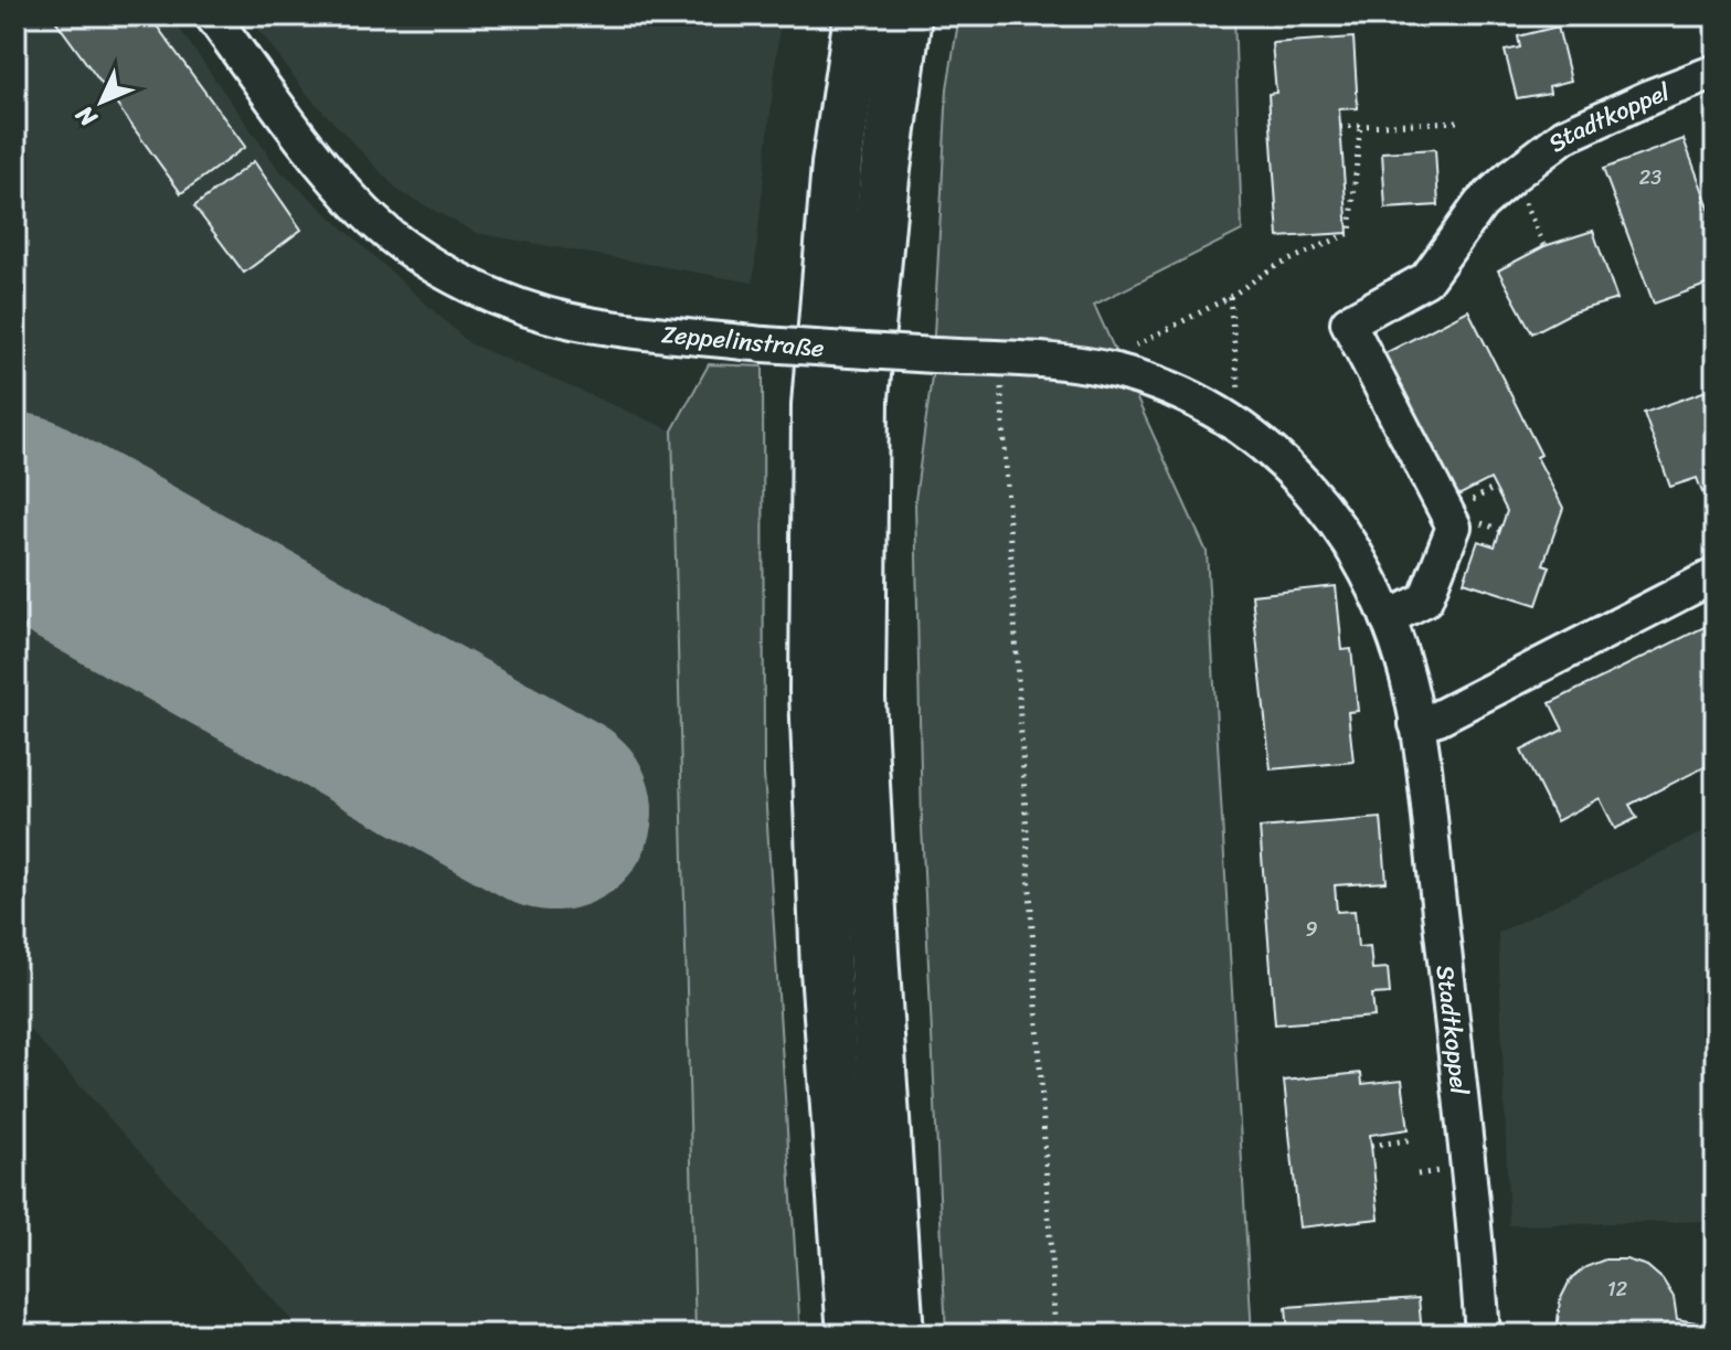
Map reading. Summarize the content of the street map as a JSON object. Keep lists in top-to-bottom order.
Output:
{
  "streets": {
    "street": ["Stadtkoppel", "Zeppelinstraße"]
  },
  "crossings": [
    ["Stadtkoppel", "Zeppelinstraße"]
  ],
  "house_numbers": ["23", "9", "12"],
  "north": "bottom left"
}
